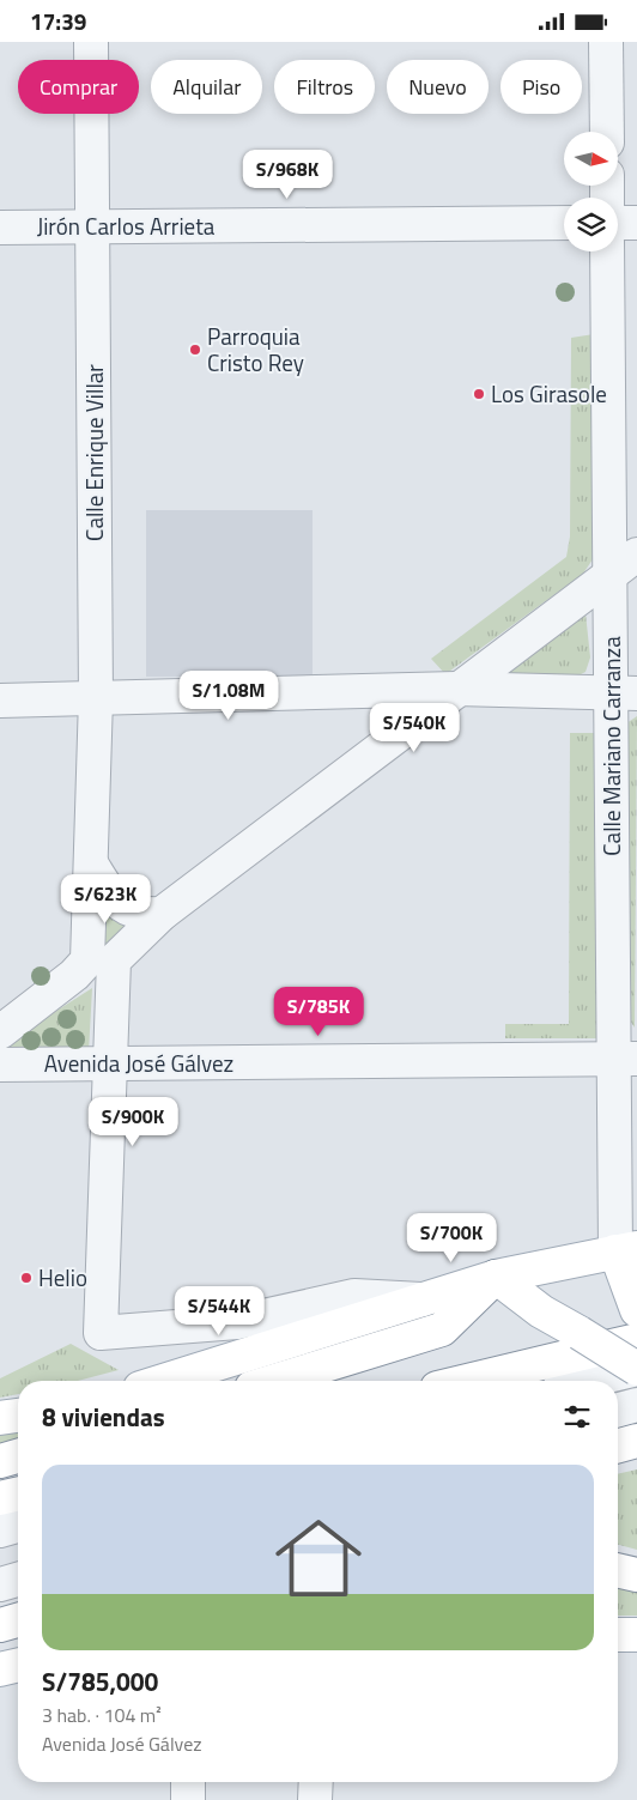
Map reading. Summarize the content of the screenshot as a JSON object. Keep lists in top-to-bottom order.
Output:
{
  "streets": {
    "street": [
      "Jirón Carlos Arrieta",
      "Calle Enrique Villar",
      "Calle Mariano Carranza",
      "Avenida José Gálvez"
    ]
  },
  "crossings": [
    ["Jirón Carlos Arrieta", "Calle Enrique Villar"],
    ["Calle Enrique Villar", "Avenida José Gálvez"],
    ["Calle Mariano Carranza", "Avenida José Gálvez"]
  ],
  "places": ["Parroquia Cristo Rey", "Los Girasole", "Helio"],
  "north": "right",
  "page": {
    "status": "17:39",
    "chip": [
      "Comprar",
      "Alquilar",
      "Filtros",
      "Nuevo",
      "Piso"
    ],
    "price": [
      "S/968K",
      "S/1.08M",
      "S/540K",
      "S/623K",
      "S/785K",
      "S/900K",
      "S/700K",
      "S/544K"
    ],
    "heading": "8 viviendas",
    "list": [
      {
        "name": "S/785,000",
        "note": "3 hab. · 104 m² · Avenida José Gálvez"
      }
    ]
  }
}
